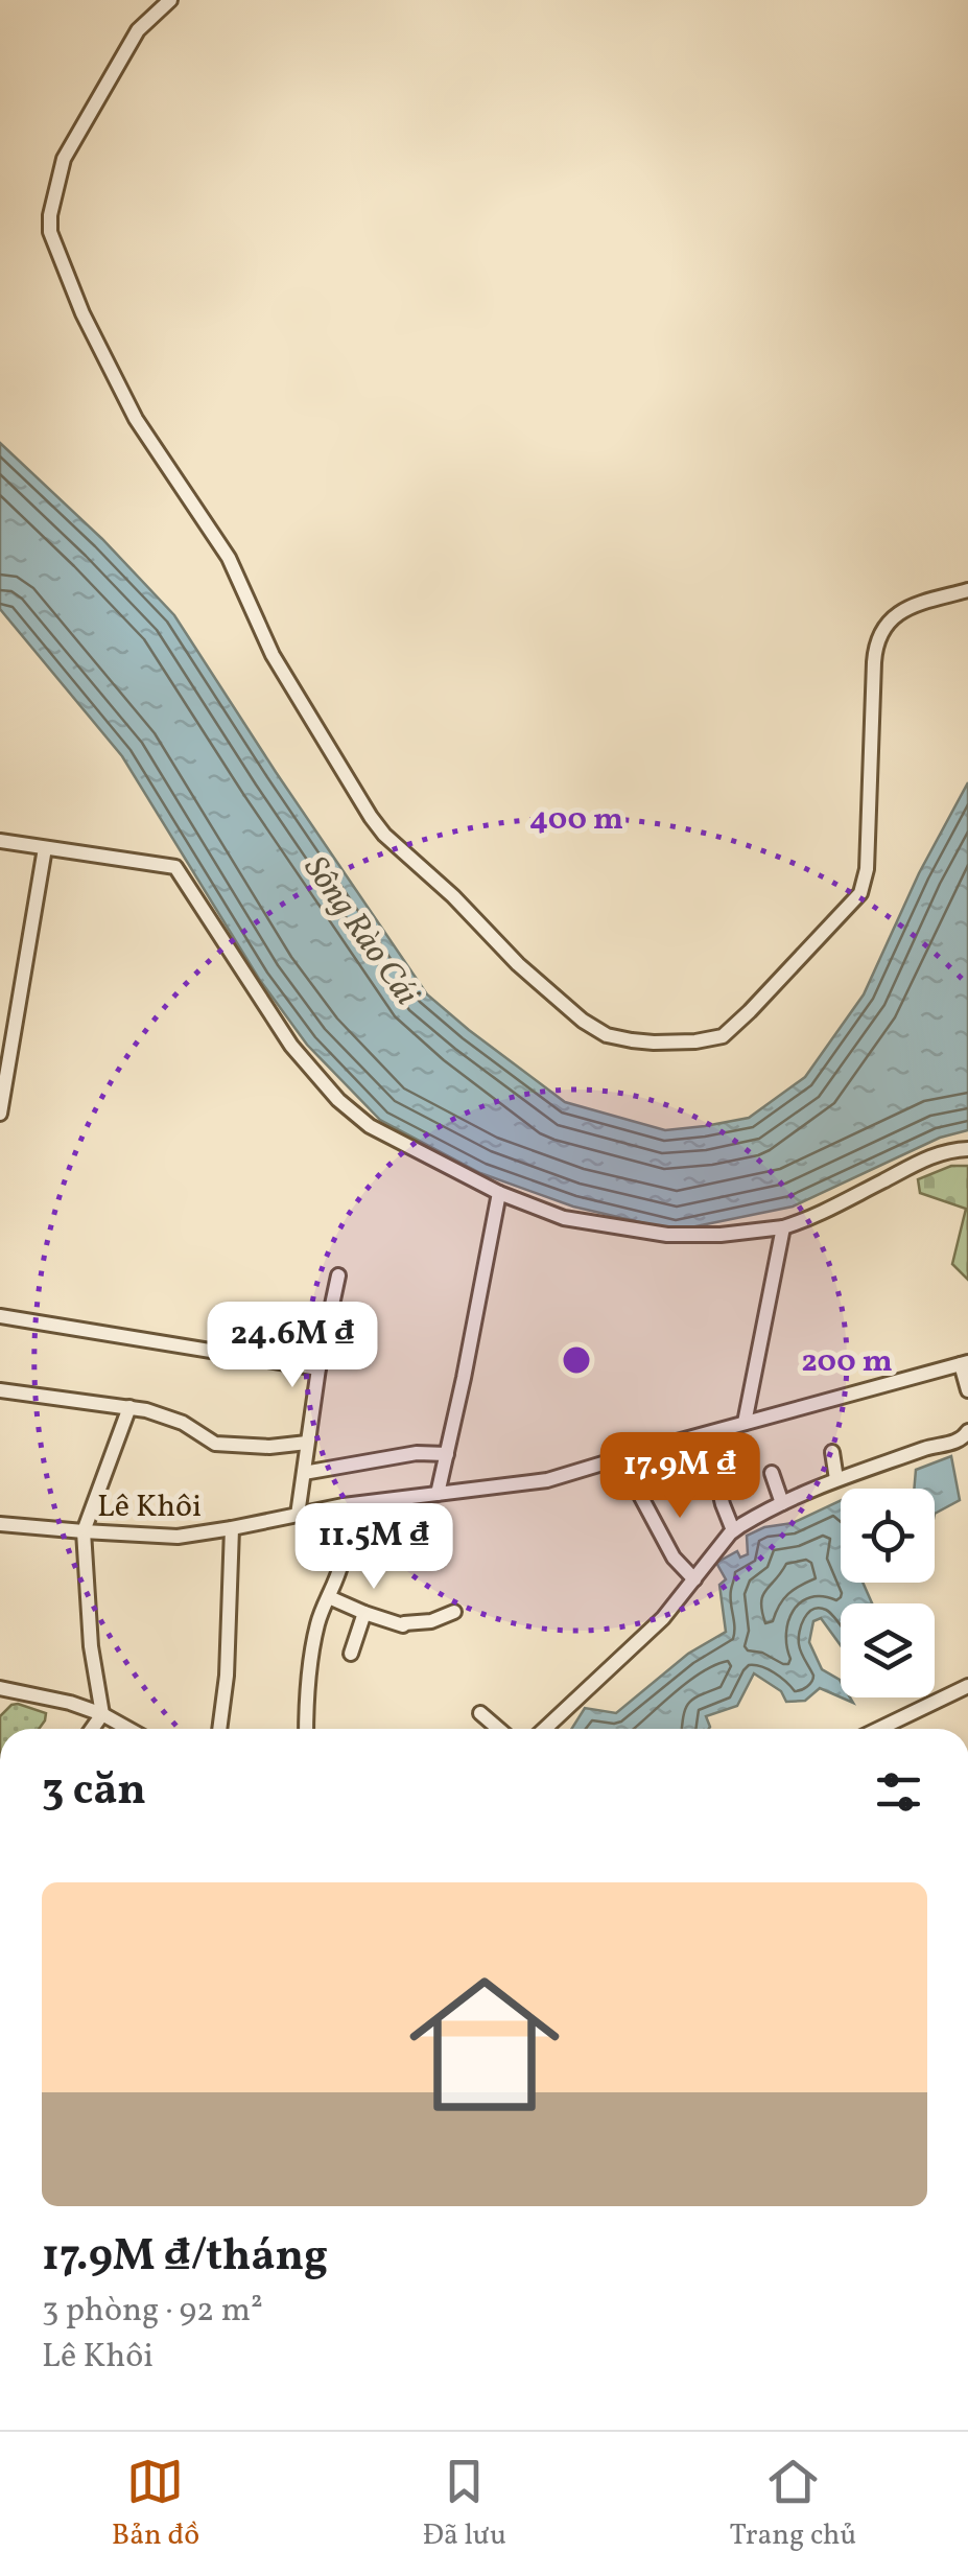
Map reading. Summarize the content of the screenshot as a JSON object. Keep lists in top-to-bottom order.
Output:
{
  "streets": {
    "street": ["Lê Khôi"]
  },
  "water": ["Sông Rào Cái"],
  "page": {
    "price": ["24.6M ₫", "17.9M ₫", "11.5M ₫"],
    "heading": "3 căn",
    "list": [
      {
        "name": "17.9M ₫/tháng",
        "note": "3 phòng · 92 m² · Lê Khôi"
      }
    ],
    "tabs": ["Bản đồ", "Đã lưu", "Trang chủ"]
  },
  "rings": ["400 m", "200 m"]
}
